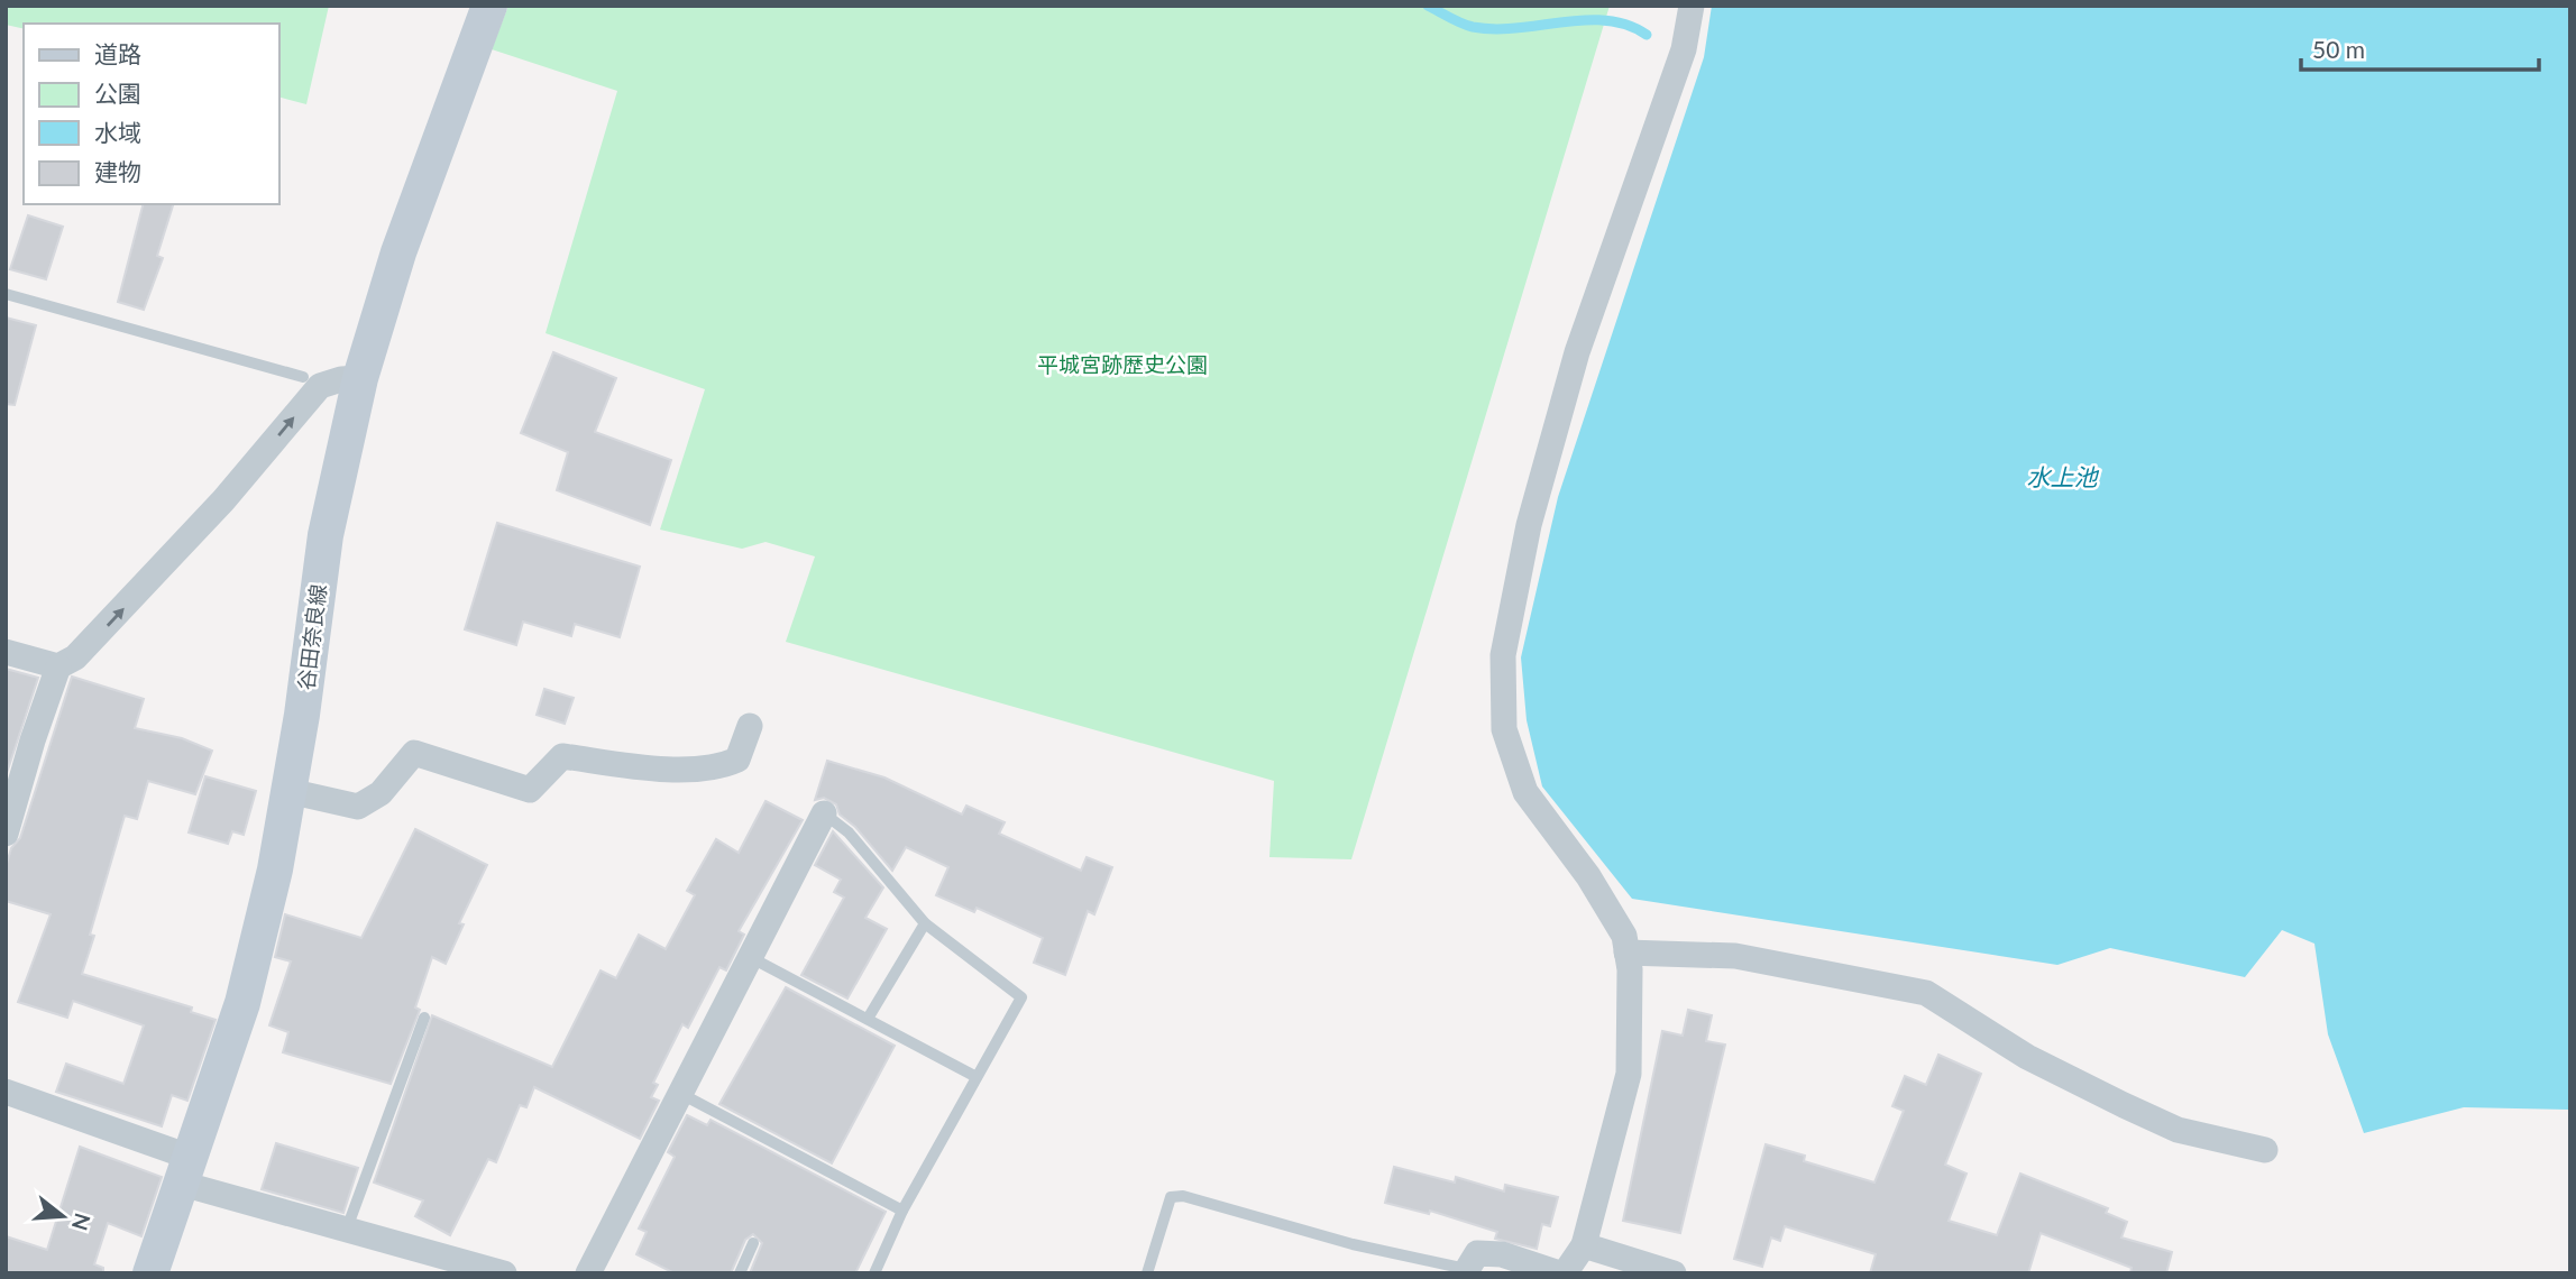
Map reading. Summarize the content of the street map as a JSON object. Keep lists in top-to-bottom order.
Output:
{
  "streets": {
    "main road": ["谷田奈良線"]
  },
  "water": ["水上池"],
  "parks": ["平城宮跡歴史公園"],
  "legend": [
    "道路",
    "公園",
    "水域",
    "建物"
  ],
  "scale_bar": "50 m",
  "north": "right"
}
